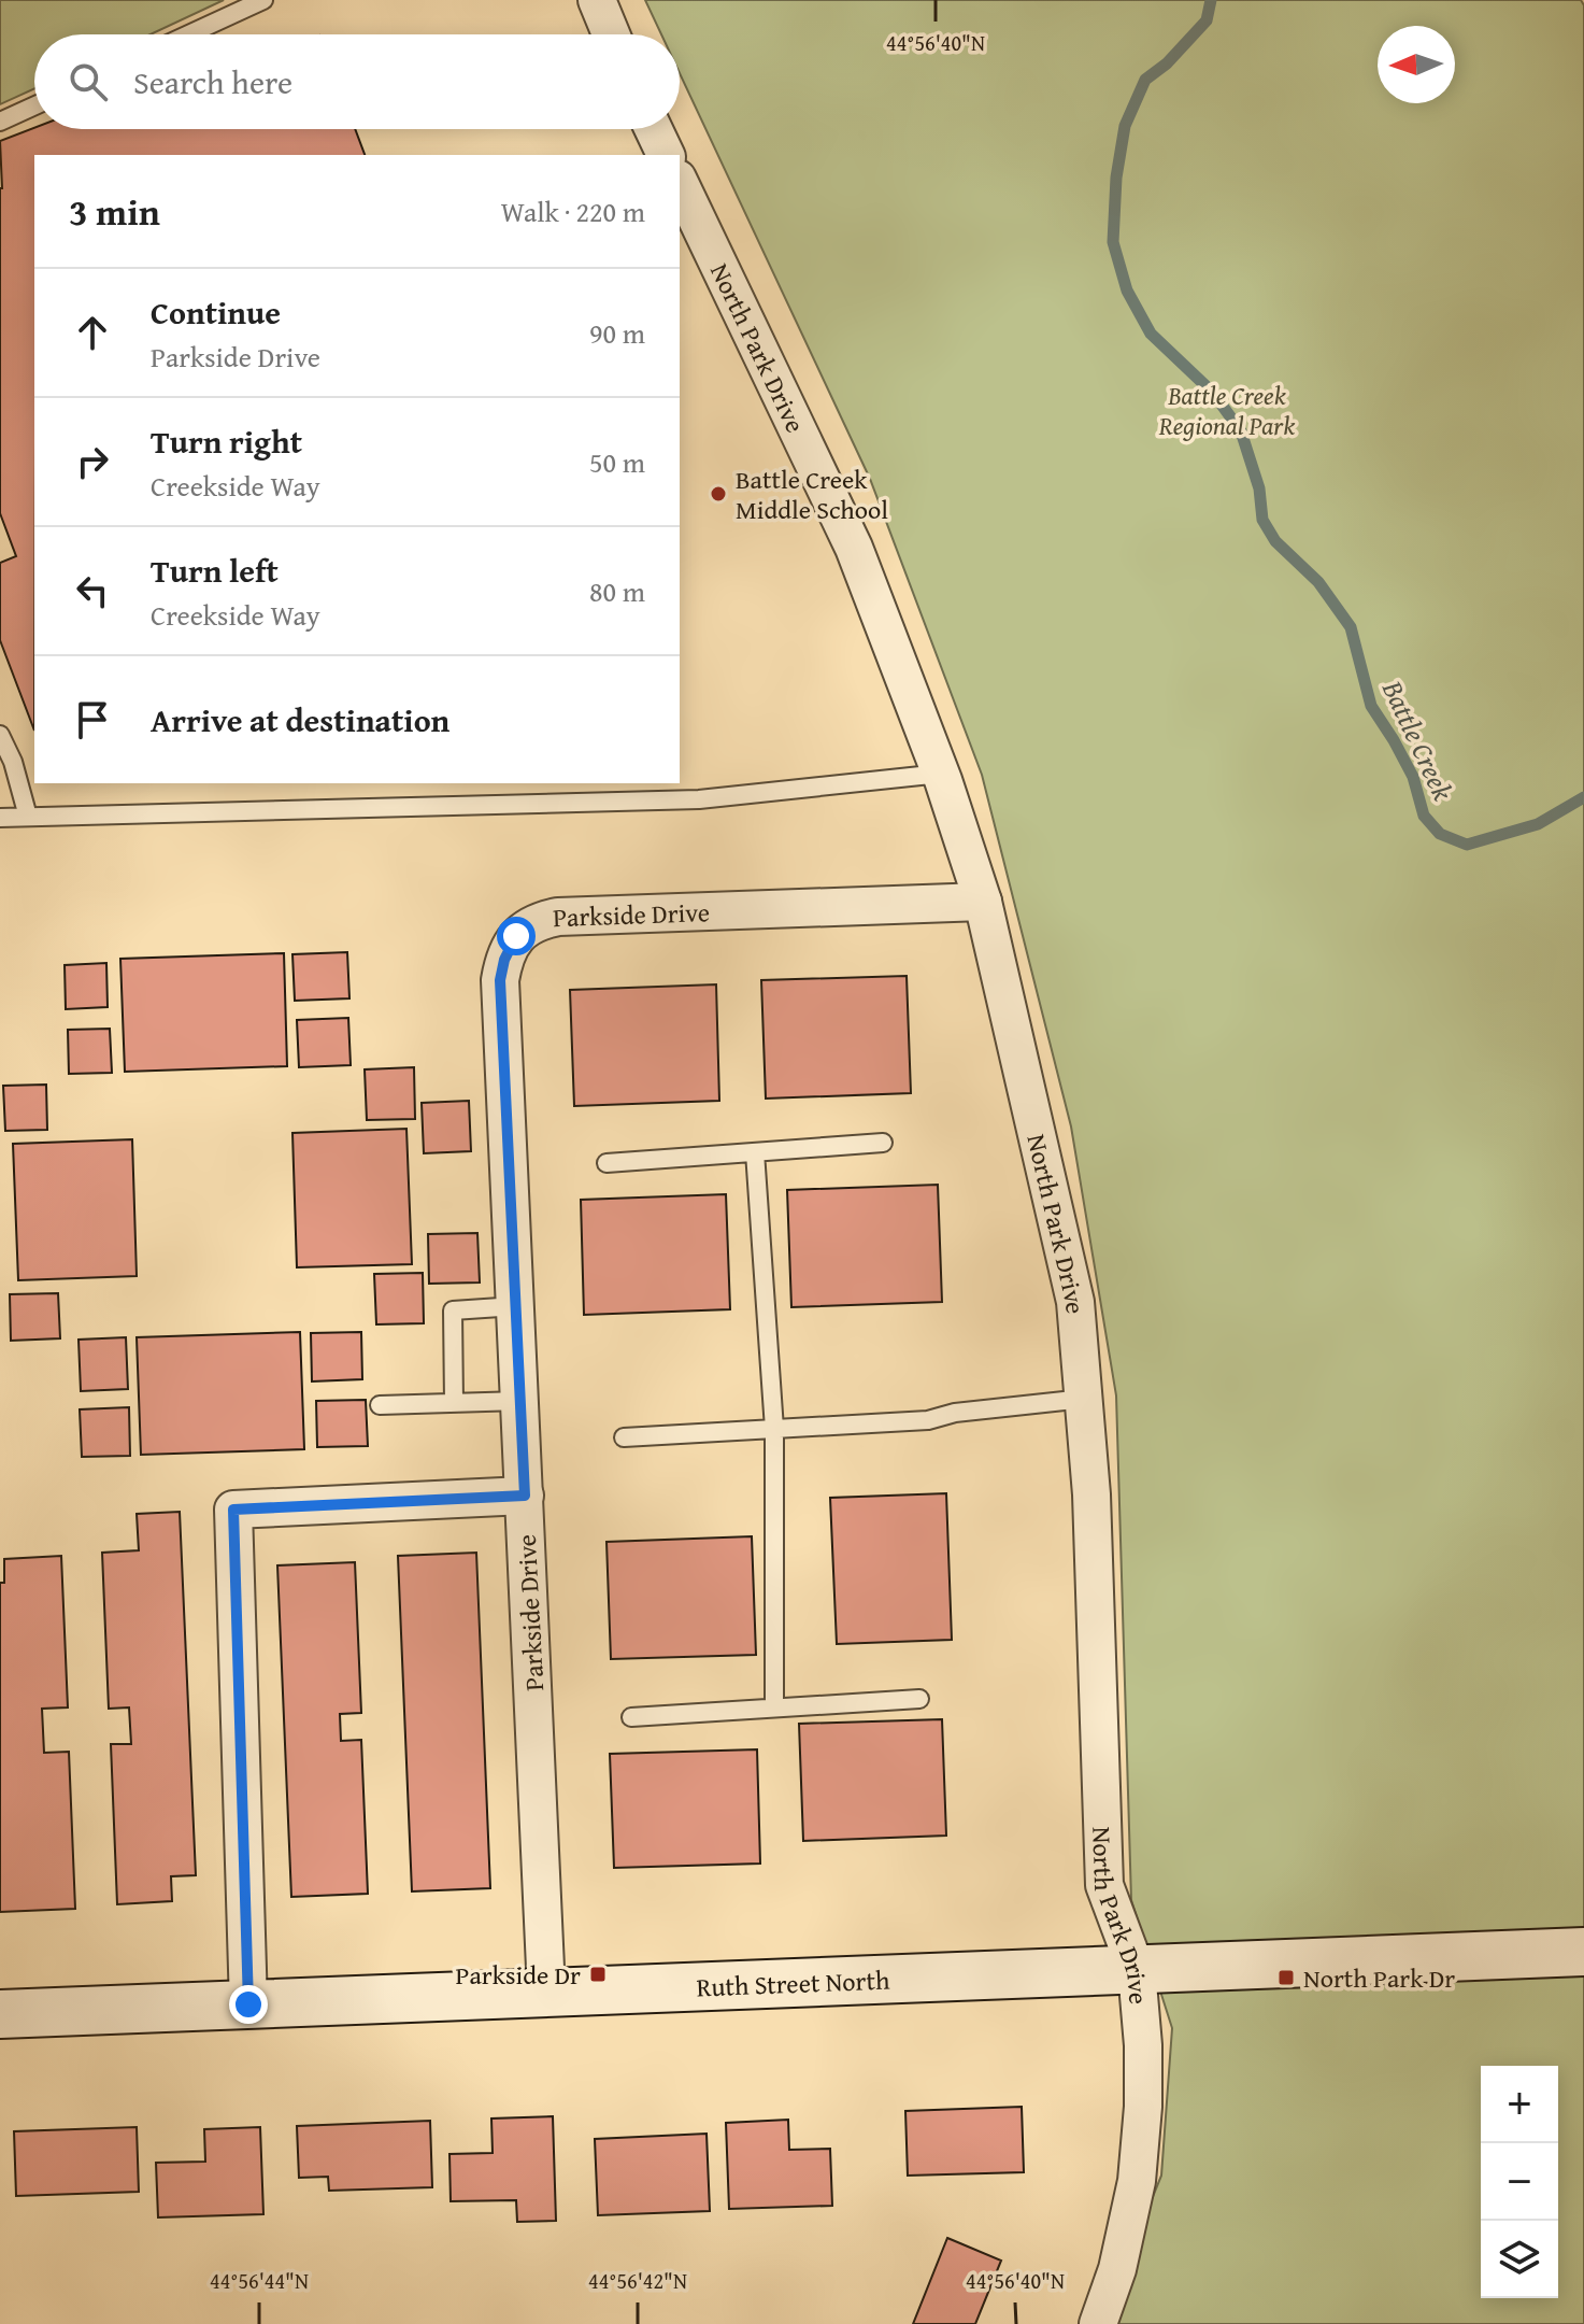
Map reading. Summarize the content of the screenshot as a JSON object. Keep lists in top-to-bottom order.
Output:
{
  "streets": {
    "street": ["North Park Drive", "Parkside Drive", "Ruth Street North"]
  },
  "crossings": [
    ["North Park Drive", "Parkside Drive"],
    ["North Park Drive", "Ruth Street North"],
    ["Parkside Drive", "Ruth Street North"]
  ],
  "water": ["Battle Creek"],
  "parks": ["Battle Creek Regional Park"],
  "places": {
    "other": ["Battle Creek Middle School"],
    "transit": ["Parkside Dr", "North Park Dr"]
  },
  "north": "left",
  "page": {
    "search": "Search here",
    "heading": ["3 min", "Walk · 220 m"],
    "list": [
      ["Continue", "Parkside Drive", "90 m"],
      ["Turn right", "Creekside Way", "50 m"],
      ["Turn left", "Creekside Way", "80 m"],
      "Arrive at destination"
    ],
    "map_buttons": ["+", "−"]
  },
  "coordinates": ["44°56'40\"N", "44°56'44\"N", "44°56'42\"N"]
}
